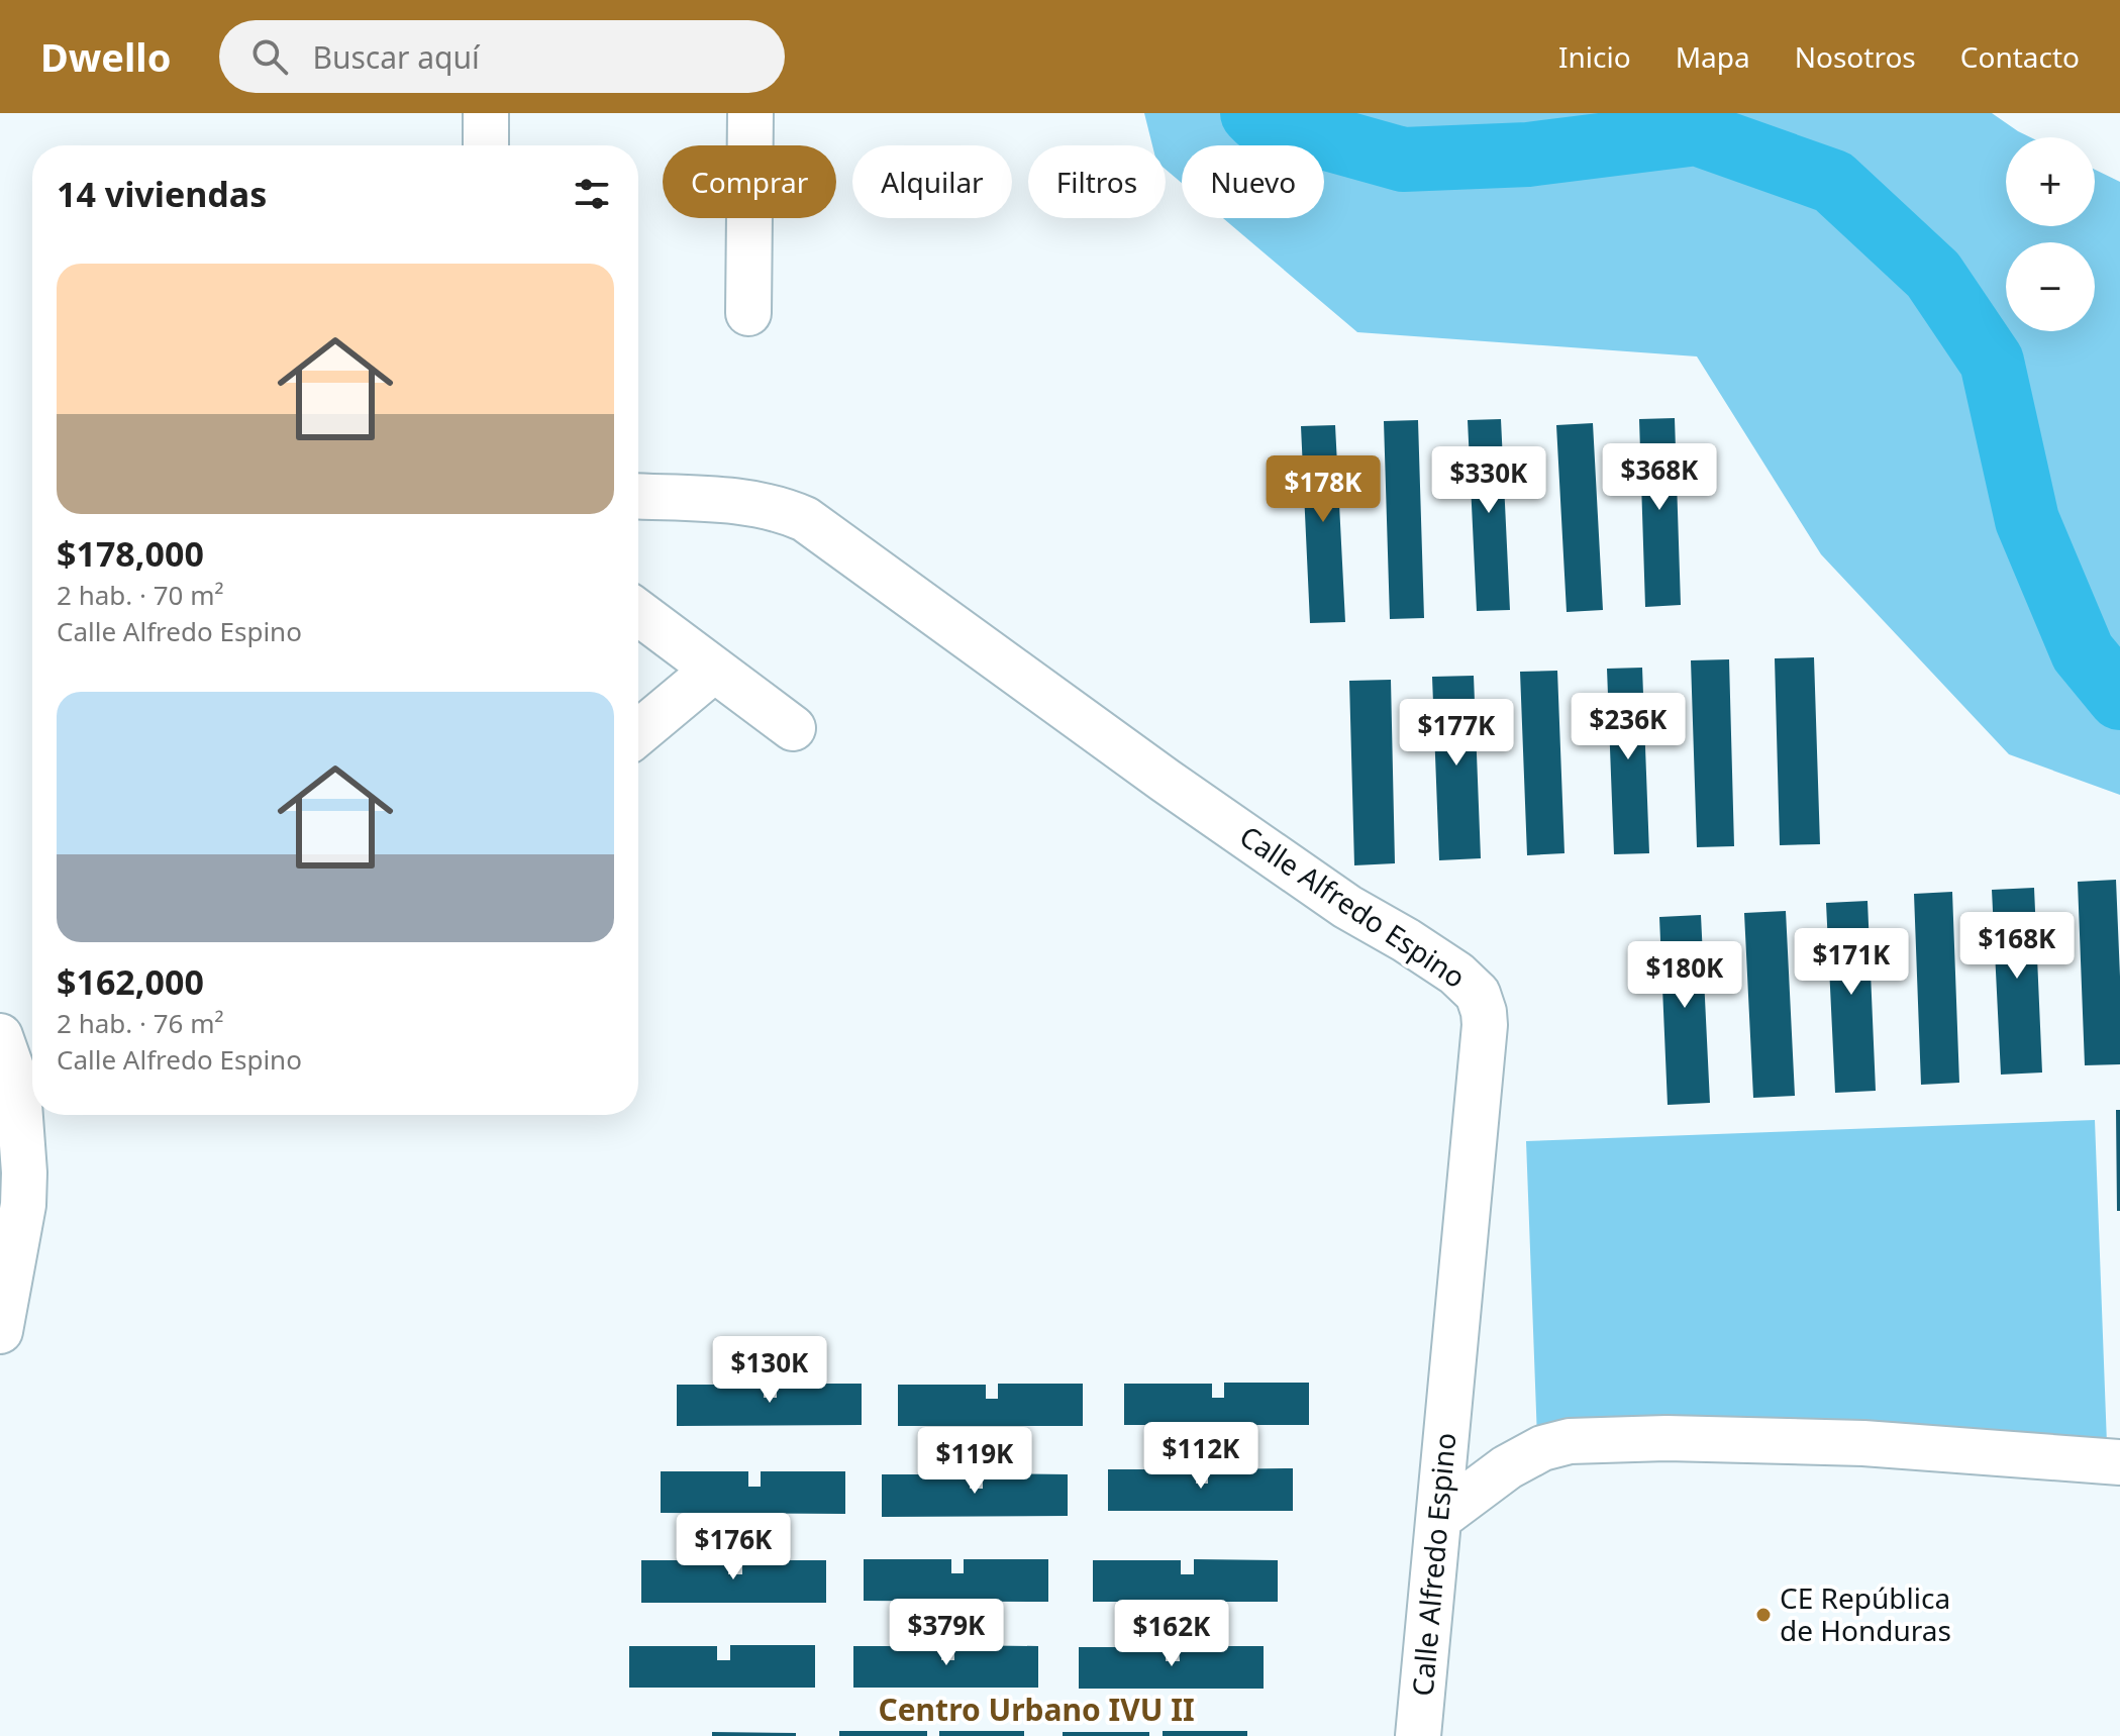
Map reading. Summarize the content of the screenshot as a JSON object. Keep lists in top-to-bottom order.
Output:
{
  "streets": {
    "street": ["Calle Alfredo Espino"]
  },
  "districts": ["Centro Urbano IVU II"],
  "places": ["CE República de Honduras"],
  "page": {
    "header": "Dwello",
    "search": "Buscar aquí",
    "nav": [
      "Inicio",
      "Mapa",
      "Nosotros",
      "Contacto"
    ],
    "map_buttons": ["+", "−"],
    "chip": [
      "Comprar",
      "Alquilar",
      "Filtros",
      "Nuevo"
    ],
    "heading": "14 viviendas",
    "list": [
      {
        "name": "$178,000",
        "note": "2 hab. · 70 m² · Calle Alfredo Espino"
      },
      {
        "name": "$162,000",
        "note": "2 hab. · 76 m² · Calle Alfredo Espino"
      }
    ],
    "price": [
      "$368K",
      "$330K",
      "$178K",
      "$236K",
      "$177K",
      "$168K",
      "$171K",
      "$180K",
      "$130K",
      "$112K",
      "$119K",
      "$176K",
      "$379K",
      "$162K"
    ]
  }
}
